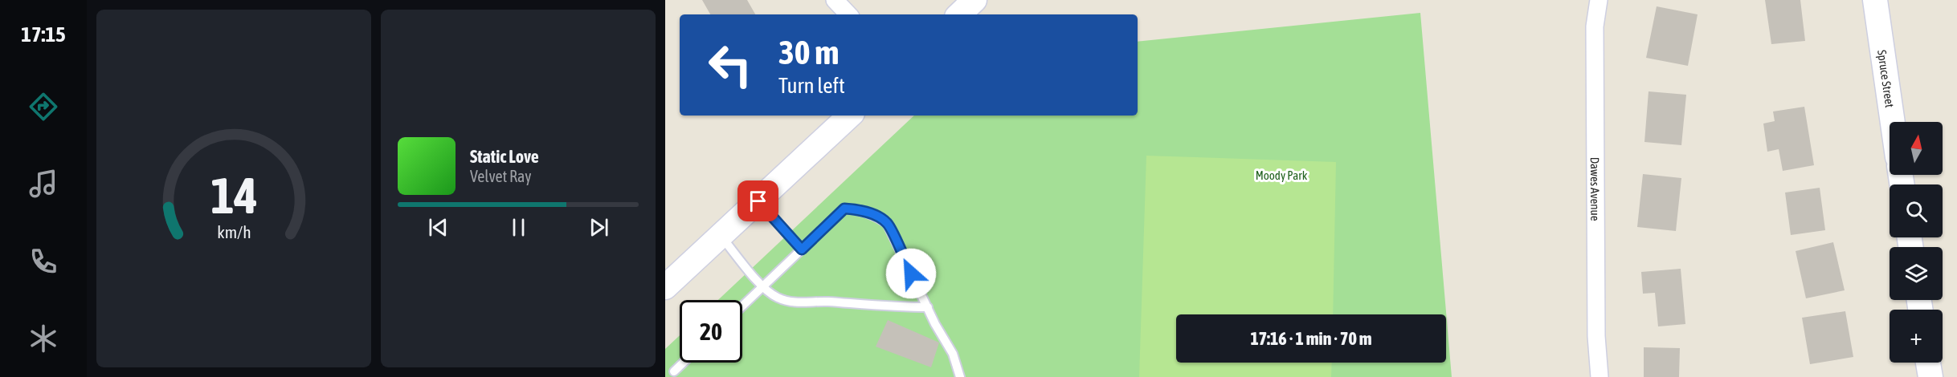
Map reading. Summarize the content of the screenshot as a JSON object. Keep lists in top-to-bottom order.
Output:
{
  "streets": {
    "main road": ["Spruce Street"],
    "street": ["Dawes Avenue"]
  },
  "parks": ["Moody Park"],
  "north": "top",
  "page": {
    "tabs": "17:15",
    "turn": ["30 m", "Turn left"],
    "map_buttons": "+",
    "song": ["Static Love", "Velvet Ray"],
    "limit": "20",
    "trip": "17:16 · 1 min · 70 m",
    "gauge": ["14", "km/h"]
  }
}
